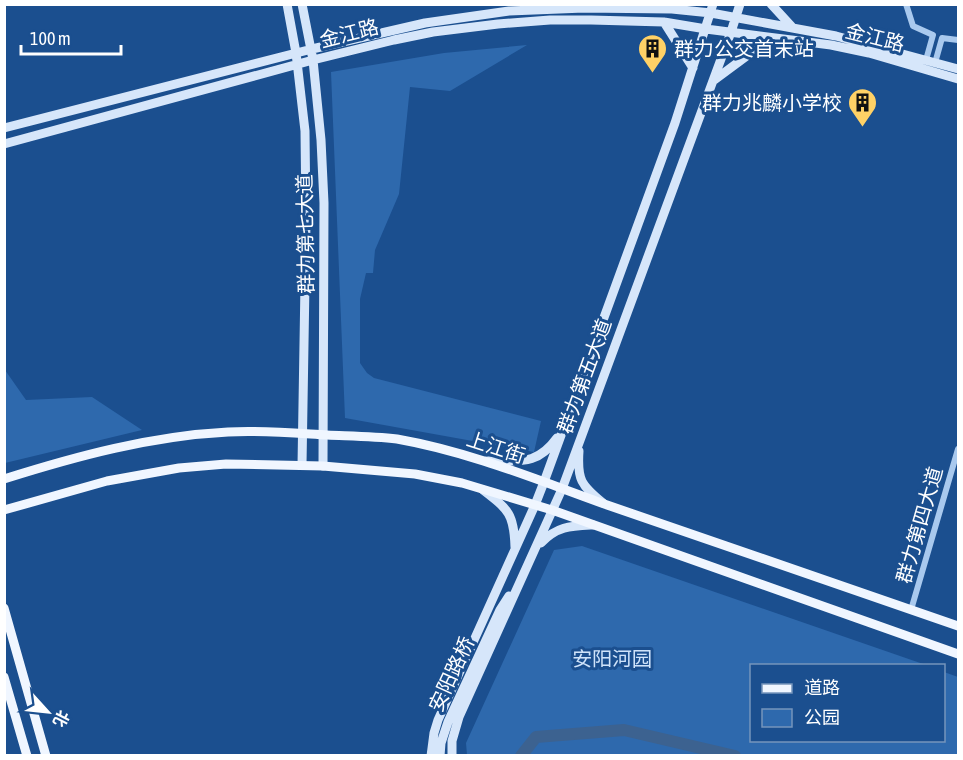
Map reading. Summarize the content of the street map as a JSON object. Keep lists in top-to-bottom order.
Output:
{
  "streets": {
    "main road": [
      "金江路",
      "群力第七大道",
      "群力第五大道",
      "上江街",
      "安阳路桥"
    ],
    "street": ["群力第四大道"]
  },
  "crossings": [
    ["金江路", "群力第七大道"],
    ["金江路", "群力第五大道"],
    ["群力第七大道", "上江街"],
    ["群力第五大道", "上江街"],
    ["群力第五大道", "安阳路桥"],
    ["上江街", "群力第四大道"]
  ],
  "parks": ["安阳河园"],
  "places": {
    "building": ["群力公交首末站", "群力兆麟小学校"]
  },
  "legend": ["道路", "公园"],
  "scale_bar": "100 m",
  "north": "bottom right"
}
